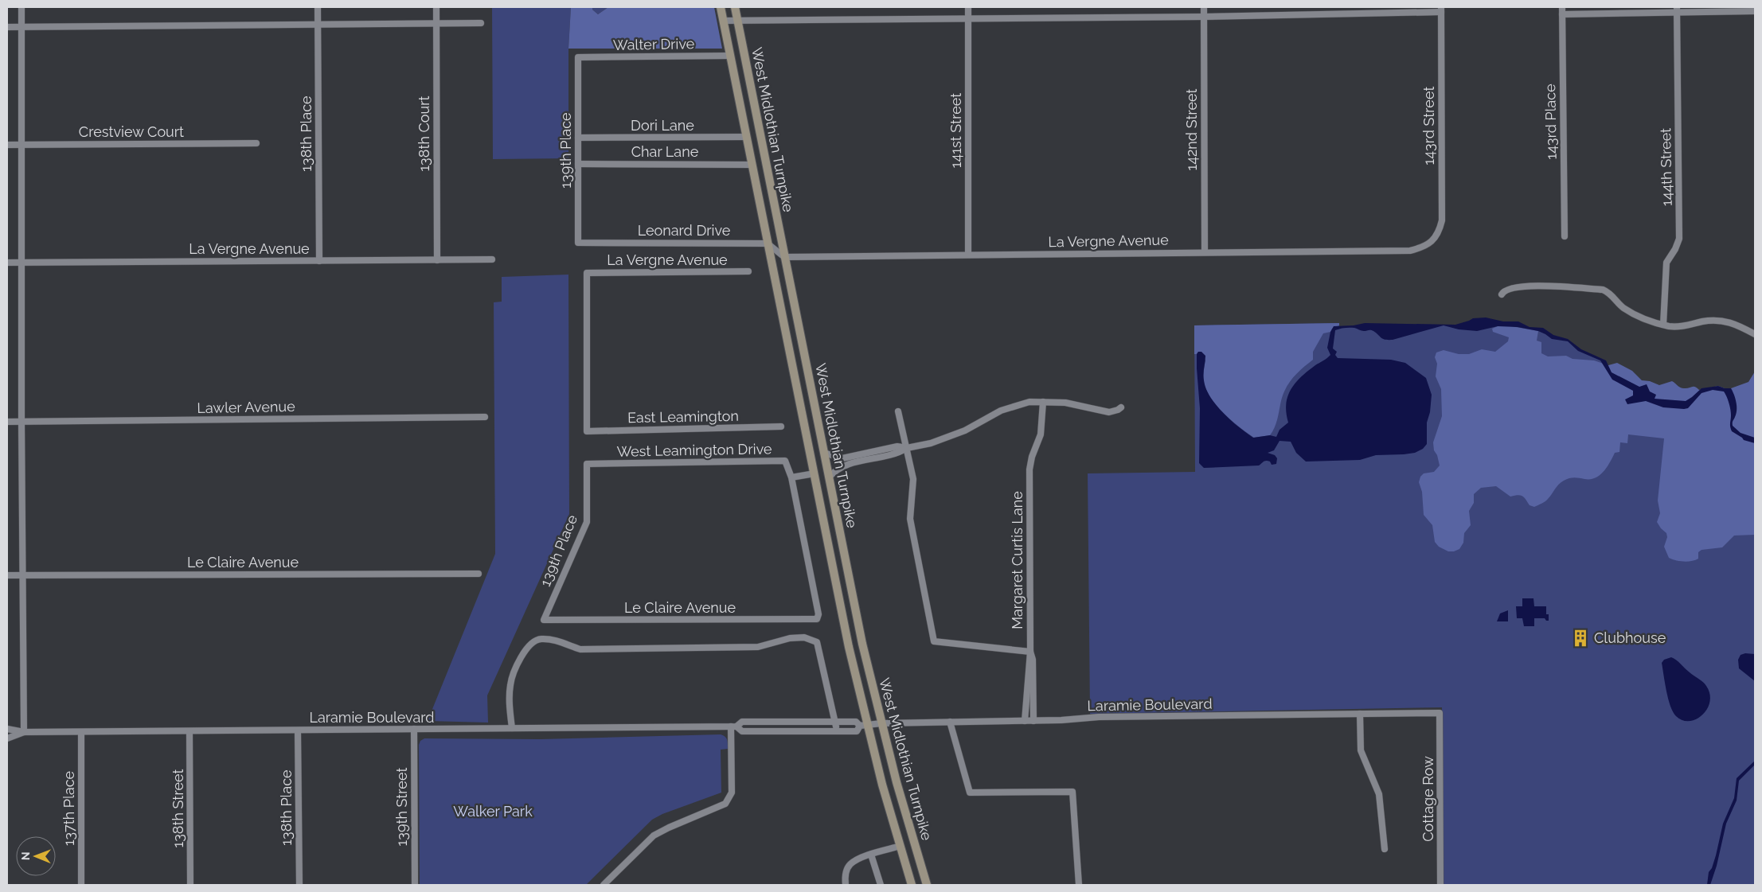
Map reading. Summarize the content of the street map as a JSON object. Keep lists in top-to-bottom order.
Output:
{
  "streets": {
    "main road": ["West Midlothian Turnpike"],
    "street": [
      "Walter Drive",
      "143rd Place",
      "Dori Lane",
      "143rd Street",
      "142nd Street",
      "141st Street",
      "Crestview Court",
      "138th Place",
      "138th Court",
      "139th Place",
      "Char Lane",
      "144th Street",
      "Leonard Drive",
      "La Vergne Avenue",
      "Lawler Avenue",
      "East Leamington",
      "West Leamington Drive",
      "Margaret Curtis Lane",
      "Le Claire Avenue",
      "Laramie Boulevard",
      "Cottage Row",
      "139th Street",
      "137th Place",
      "138th Street"
    ]
  },
  "crossings": [
    ["Walter Drive", "West Midlothian Turnpike"],
    ["Walter Drive", "139th Place"],
    ["Dori Lane", "West Midlothian Turnpike"],
    ["Dori Lane", "139th Place"],
    ["143rd Street", "La Vergne Avenue"],
    ["West Midlothian Turnpike", "Char Lane"],
    ["West Midlothian Turnpike", "Leonard Drive"],
    ["West Midlothian Turnpike", "La Vergne Avenue"],
    ["West Midlothian Turnpike", "Laramie Boulevard"],
    ["142nd Street", "La Vergne Avenue"],
    ["141st Street", "La Vergne Avenue"],
    ["138th Place", "La Vergne Avenue"],
    ["138th Place", "Laramie Boulevard"],
    ["138th Court", "La Vergne Avenue"],
    ["139th Place", "Char Lane"],
    ["139th Place", "Leonard Drive"],
    ["139th Place", "West Leamington Drive"],
    ["139th Place", "Le Claire Avenue"],
    ["La Vergne Avenue", "East Leamington"],
    ["West Leamington Drive", "Le Claire Avenue"],
    ["Margaret Curtis Lane", "Laramie Boulevard"],
    ["Laramie Boulevard", "Cottage Row"],
    ["Laramie Boulevard", "139th Street"],
    ["Laramie Boulevard", "137th Place"],
    ["Laramie Boulevard", "138th Street"]
  ],
  "parks": ["Walker Park"],
  "places": {
    "building": ["Clubhouse"]
  },
  "north": "left"
}
